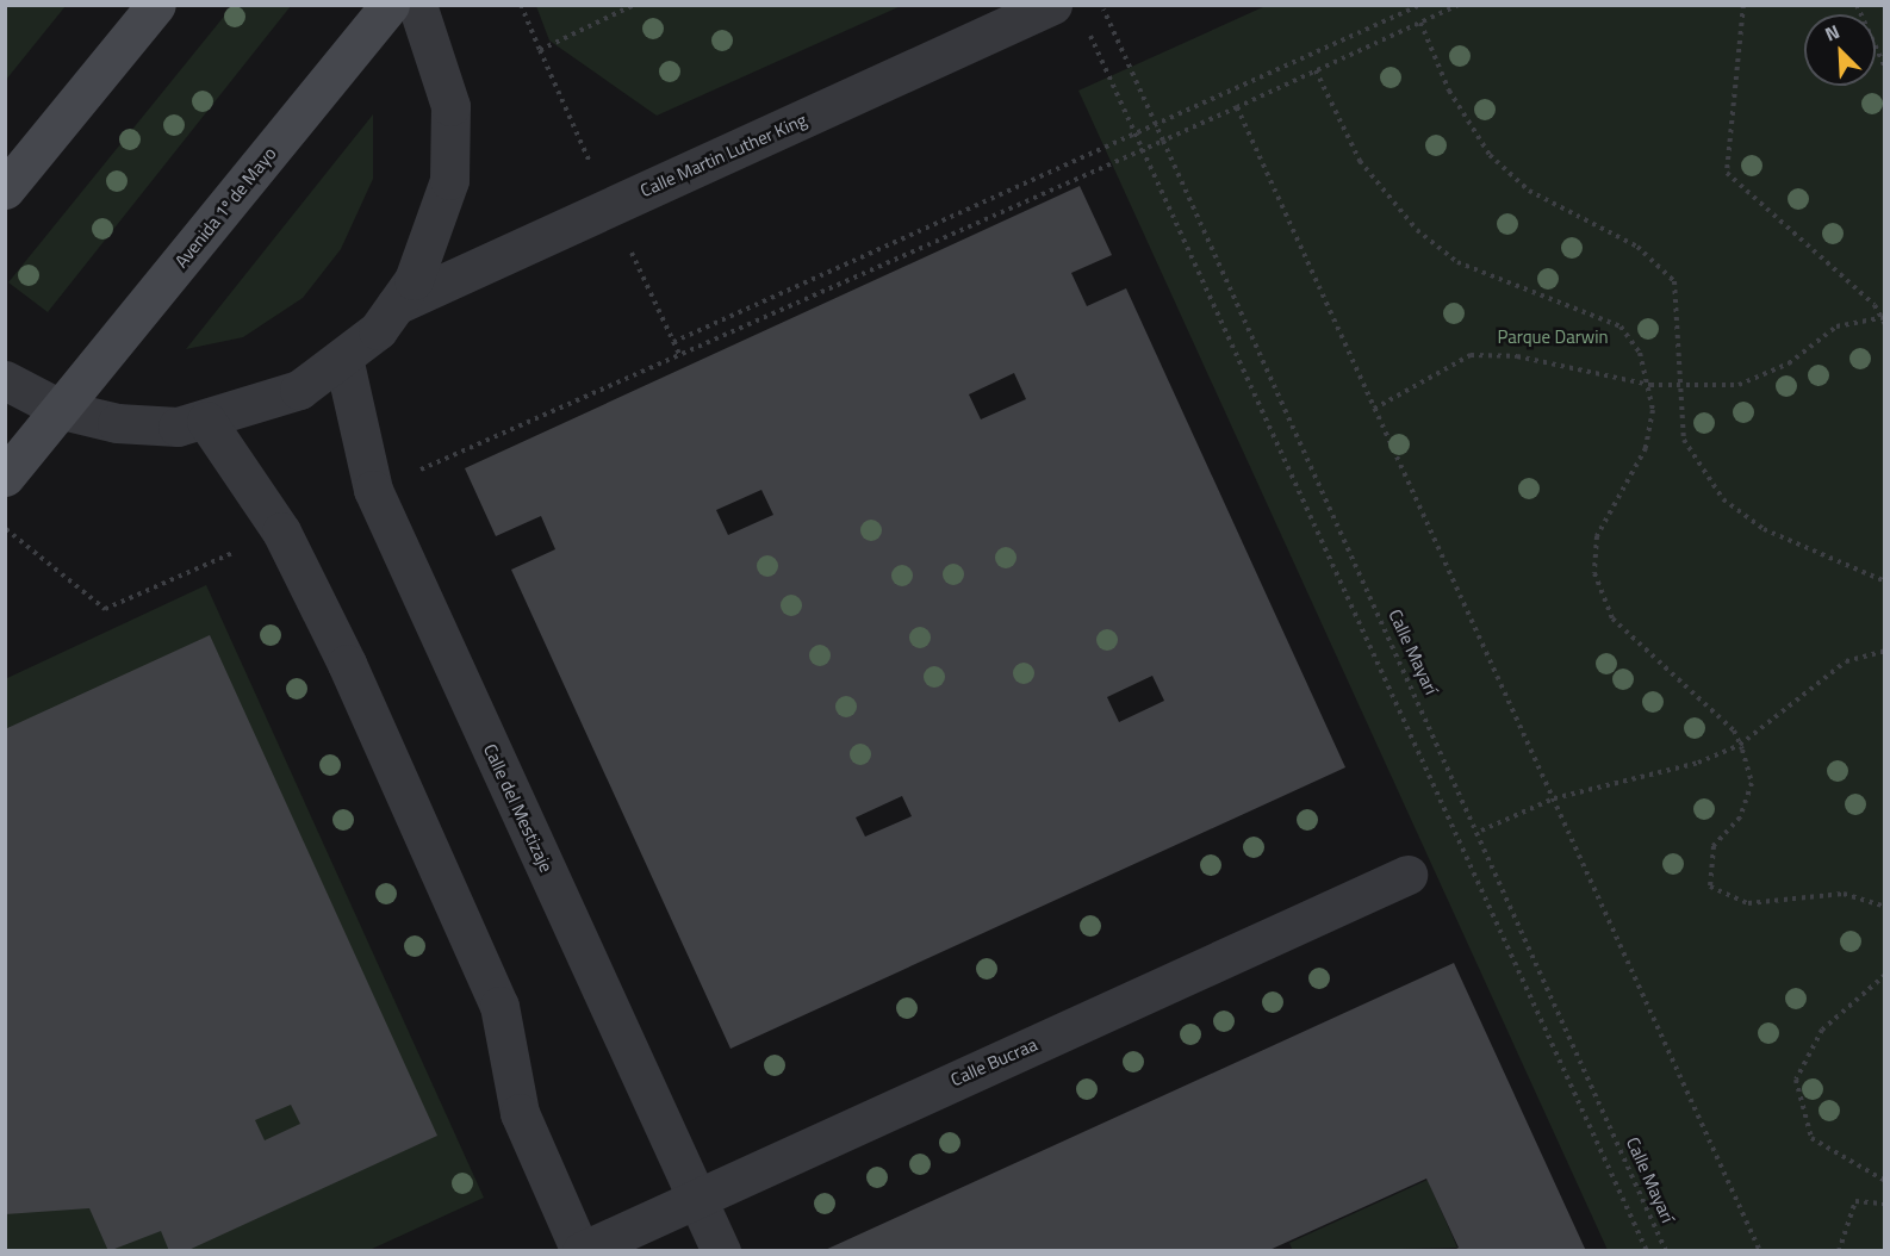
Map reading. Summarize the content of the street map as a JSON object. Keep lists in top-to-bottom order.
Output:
{
  "streets": {
    "street": [
      "Calle Martin Luther King",
      "Avenida 1º de Mayo",
      "Calle del Mestizaje",
      "Calle Bucraa"
    ],
    "path": ["Calle Mayarí"]
  },
  "crossings": [
    ["Calle del Mestizaje", "Calle Bucraa"]
  ],
  "parks": ["Parque Darwin"],
  "north": "top left"
}
